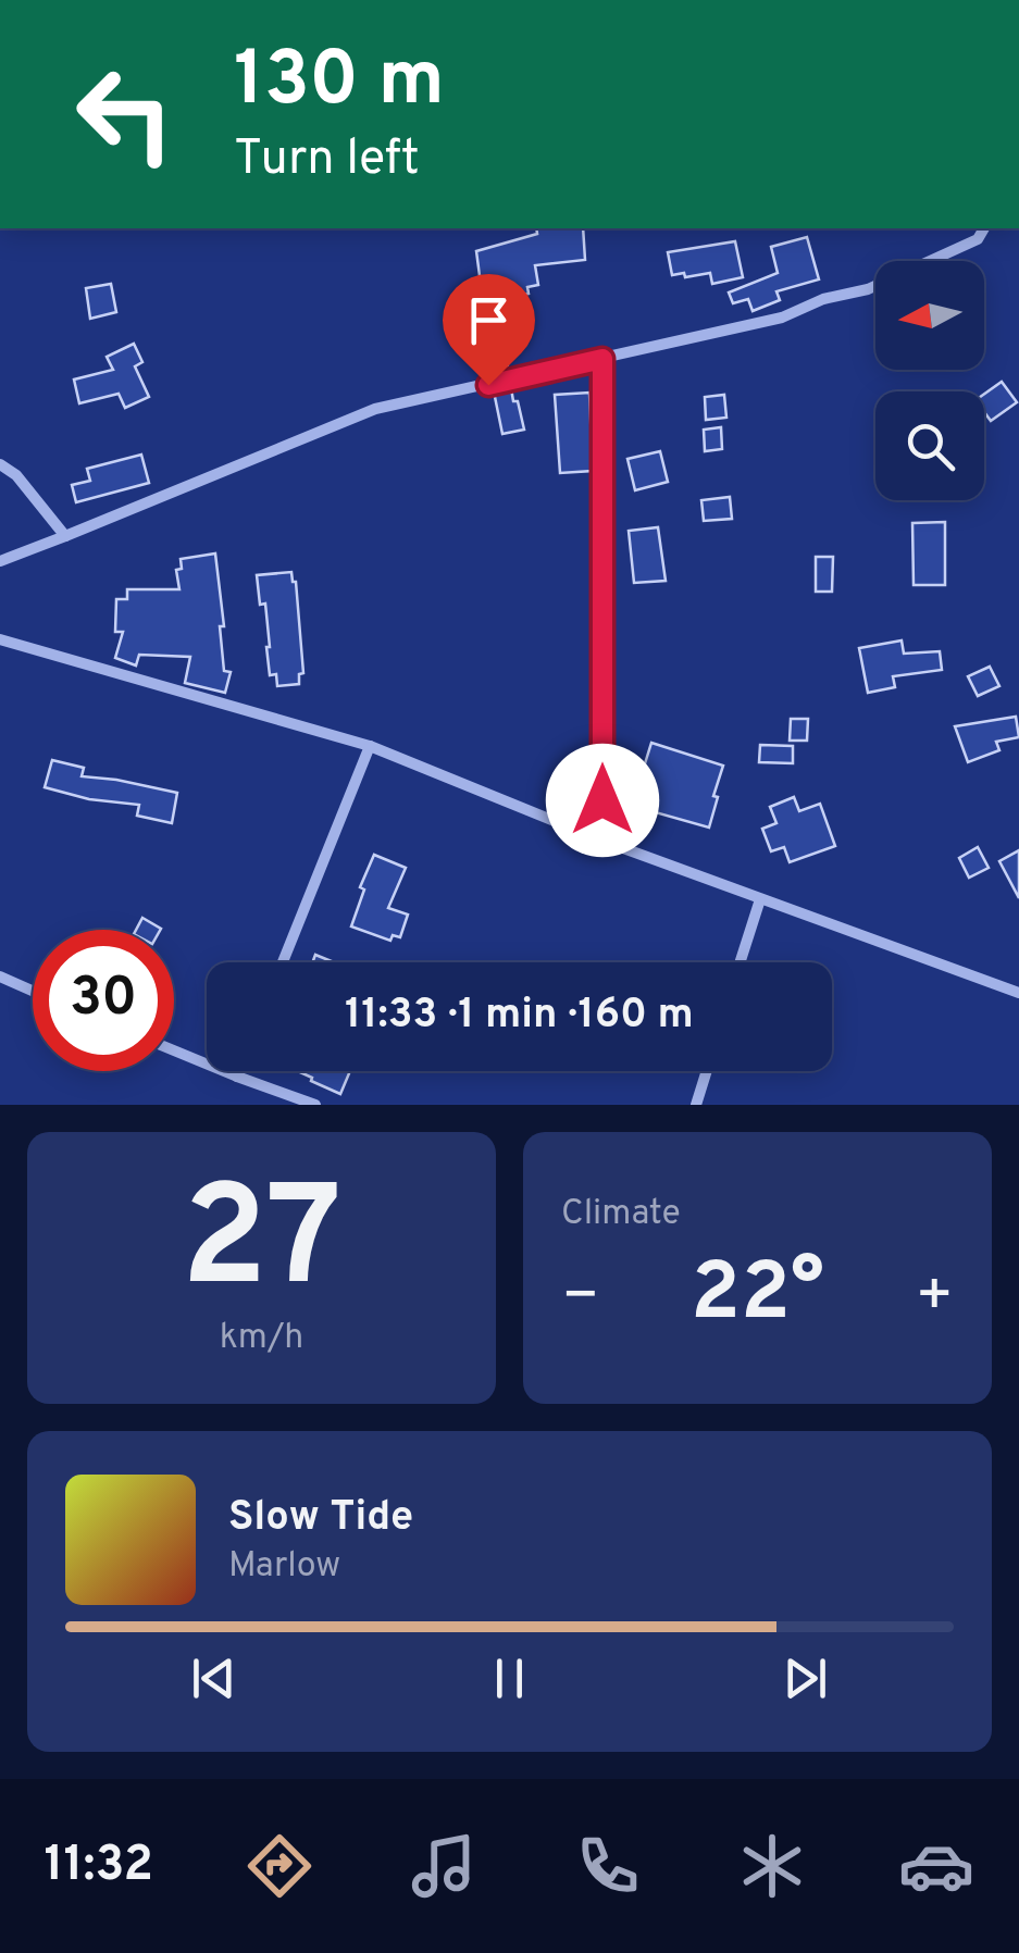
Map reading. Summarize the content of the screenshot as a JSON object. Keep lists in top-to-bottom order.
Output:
{
  "north": "left",
  "page": {
    "turn": ["130 m", "Turn left"],
    "limit": "30",
    "trip": "11:33 · 1 min · 160 m",
    "tile": [
      ["27", "km/h"],
      "Climate"
    ],
    "heat": ["−", "22°", "+"],
    "song": ["Slow Tide", "Marlow"],
    "tabs": "11:32"
  }
}
